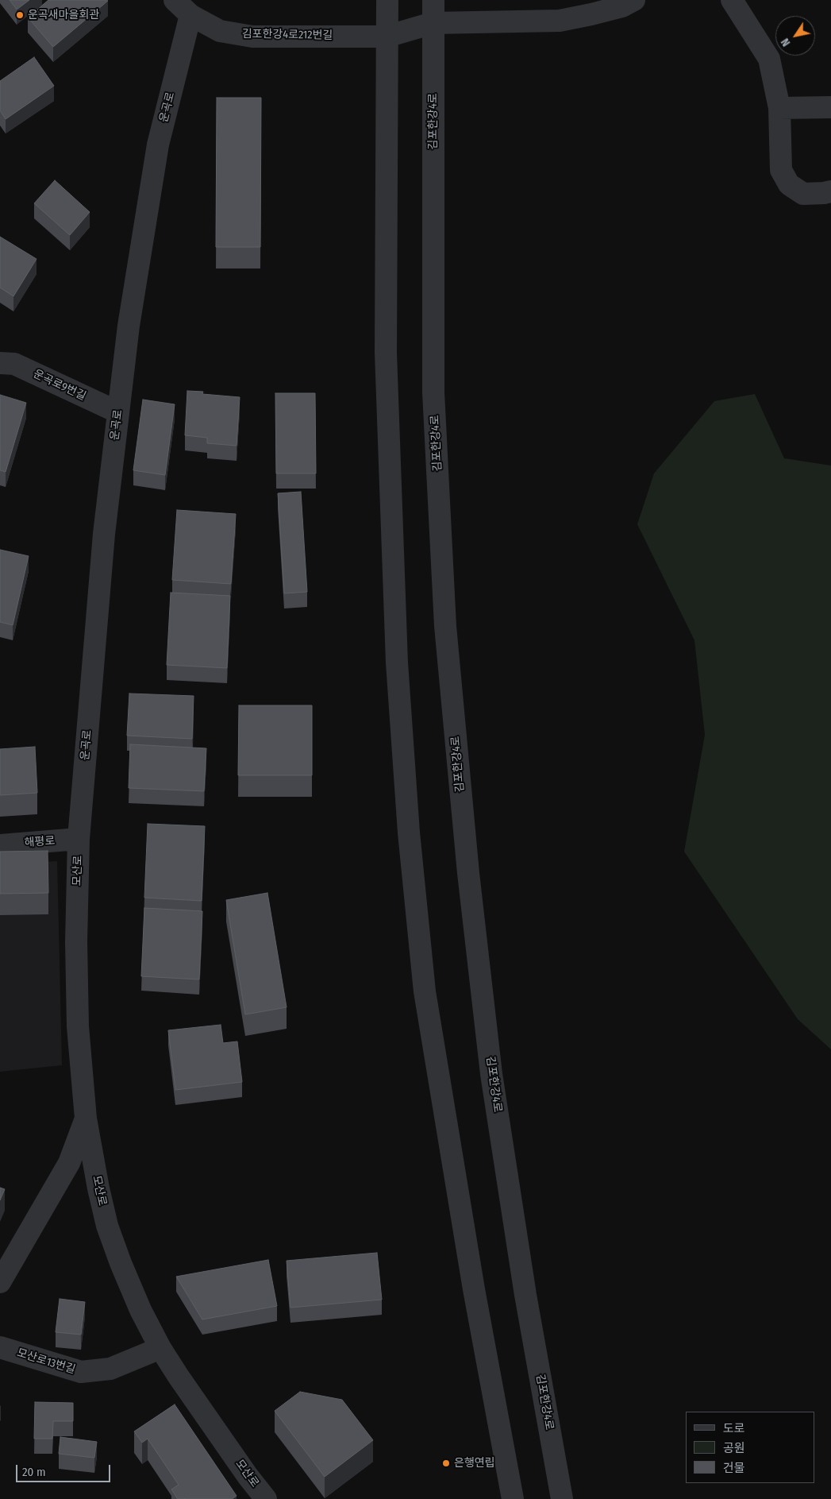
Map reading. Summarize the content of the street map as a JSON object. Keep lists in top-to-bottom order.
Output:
{
  "streets": {
    "street": [
      "김포한강4로212번길",
      "운곡로",
      "김포한강4로",
      "운곡로9번길",
      "해평로",
      "모산로",
      "모산로13번길"
    ]
  },
  "crossings": [
    ["김포한강4로212번길", "운곡로"],
    ["운곡로", "운곡로9번길"],
    ["운곡로", "해평로"],
    ["운곡로", "모산로"],
    ["해평로", "모산로"],
    ["모산로", "모산로13번길"]
  ],
  "places": ["운곡새마을회관", "은행연립"],
  "legend": ["도로", "공원", "건물"],
  "scale_bar": "20 m",
  "north": "bottom left"
}
